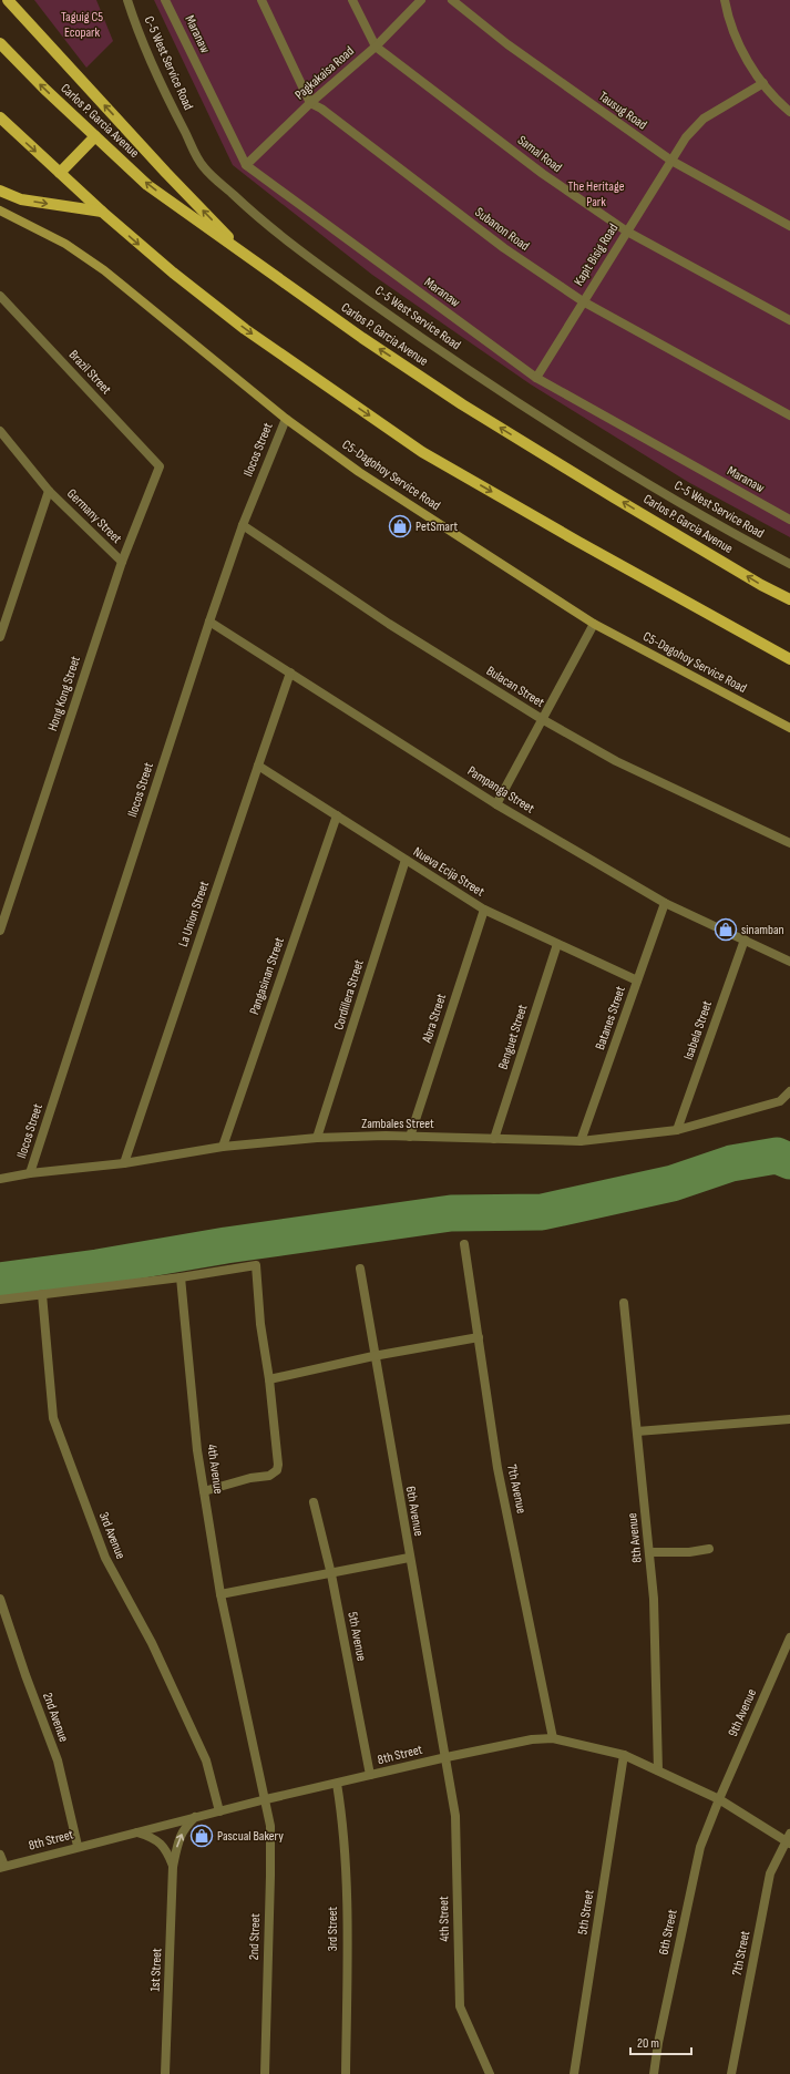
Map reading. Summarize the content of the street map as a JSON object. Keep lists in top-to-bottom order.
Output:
{
  "streets": {
    "main road": ["Carlos P. Garcia Avenue", "C5-Dagohoy Service Road"],
    "street": [
      "Maranaw",
      "C-5 West Service Road",
      "Pagkakaisa Road",
      "Tausug Road",
      "Samal Road",
      "Subanon Road",
      "Kapit Bisig Road",
      "Brazil Street",
      "Ilocos Street",
      "Germany Street",
      "Bulacan Street",
      "Hong Kong Street",
      "Pampanga Street",
      "Nueva Ecija Street",
      "La Union Street",
      "Pangasinan Street",
      "Cordillera Street",
      "Abra Street",
      "Batanes Street",
      "Isabela Street",
      "Benguet Street",
      "Zambales Street",
      "4th Avenue",
      "7th Avenue",
      "6th Avenue",
      "3rd Avenue",
      "8th Avenue",
      "5th Avenue",
      "9th Avenue",
      "2nd Avenue",
      "8th Street",
      "5th Street",
      "4th Street",
      "3rd Street",
      "6th Street",
      "2nd Street",
      "7th Street",
      "1st Street"
    ]
  },
  "crossings": [
    ["Maranaw", "Pagkakaisa Road"],
    ["Maranaw", "Kapit Bisig Road"],
    ["Pagkakaisa Road", "Samal Road"],
    ["Pagkakaisa Road", "Subanon Road"],
    ["Tausug Road", "Kapit Bisig Road"],
    ["Samal Road", "Kapit Bisig Road"],
    ["Subanon Road", "Kapit Bisig Road"],
    ["Brazil Street", "Hong Kong Street"],
    ["Ilocos Street", "C5-Dagohoy Service Road"],
    ["Ilocos Street", "Bulacan Street"],
    ["Ilocos Street", "Pampanga Street"],
    ["Ilocos Street", "Zambales Street"],
    ["Germany Street", "Hong Kong Street"],
    ["Pampanga Street", "La Union Street"],
    ["Pampanga Street", "Batanes Street"],
    ["Pampanga Street", "Isabela Street"],
    ["Nueva Ecija Street", "La Union Street"],
    ["Nueva Ecija Street", "Pangasinan Street"],
    ["Nueva Ecija Street", "Cordillera Street"],
    ["Nueva Ecija Street", "Abra Street"],
    ["Nueva Ecija Street", "Batanes Street"],
    ["Nueva Ecija Street", "Benguet Street"],
    ["La Union Street", "Zambales Street"],
    ["Pangasinan Street", "Zambales Street"],
    ["Cordillera Street", "Zambales Street"],
    ["Abra Street", "Zambales Street"],
    ["Batanes Street", "Zambales Street"],
    ["Isabela Street", "Zambales Street"],
    ["Benguet Street", "Zambales Street"],
    ["4th Avenue", "8th Street"],
    ["4th Avenue", "2nd Street"],
    ["7th Avenue", "8th Street"],
    ["6th Avenue", "8th Street"],
    ["6th Avenue", "4th Street"],
    ["3rd Avenue", "8th Street"],
    ["8th Avenue", "8th Street"],
    ["5th Avenue", "8th Street"],
    ["9th Avenue", "8th Street"],
    ["9th Avenue", "6th Street"],
    ["2nd Avenue", "8th Street"],
    ["8th Street", "5th Street"],
    ["8th Street", "4th Street"],
    ["8th Street", "3rd Street"],
    ["8th Street", "6th Street"],
    ["8th Street", "2nd Street"],
    ["8th Street", "7th Street"],
    ["8th Street", "1st Street"]
  ],
  "parks": ["Taguig C5 Ecopark", "The Heritage Park"],
  "places": {
    "shop": ["PetSmart", "sinamban", "Pascual Bakery"]
  },
  "scale_bar": "20 m"
}
